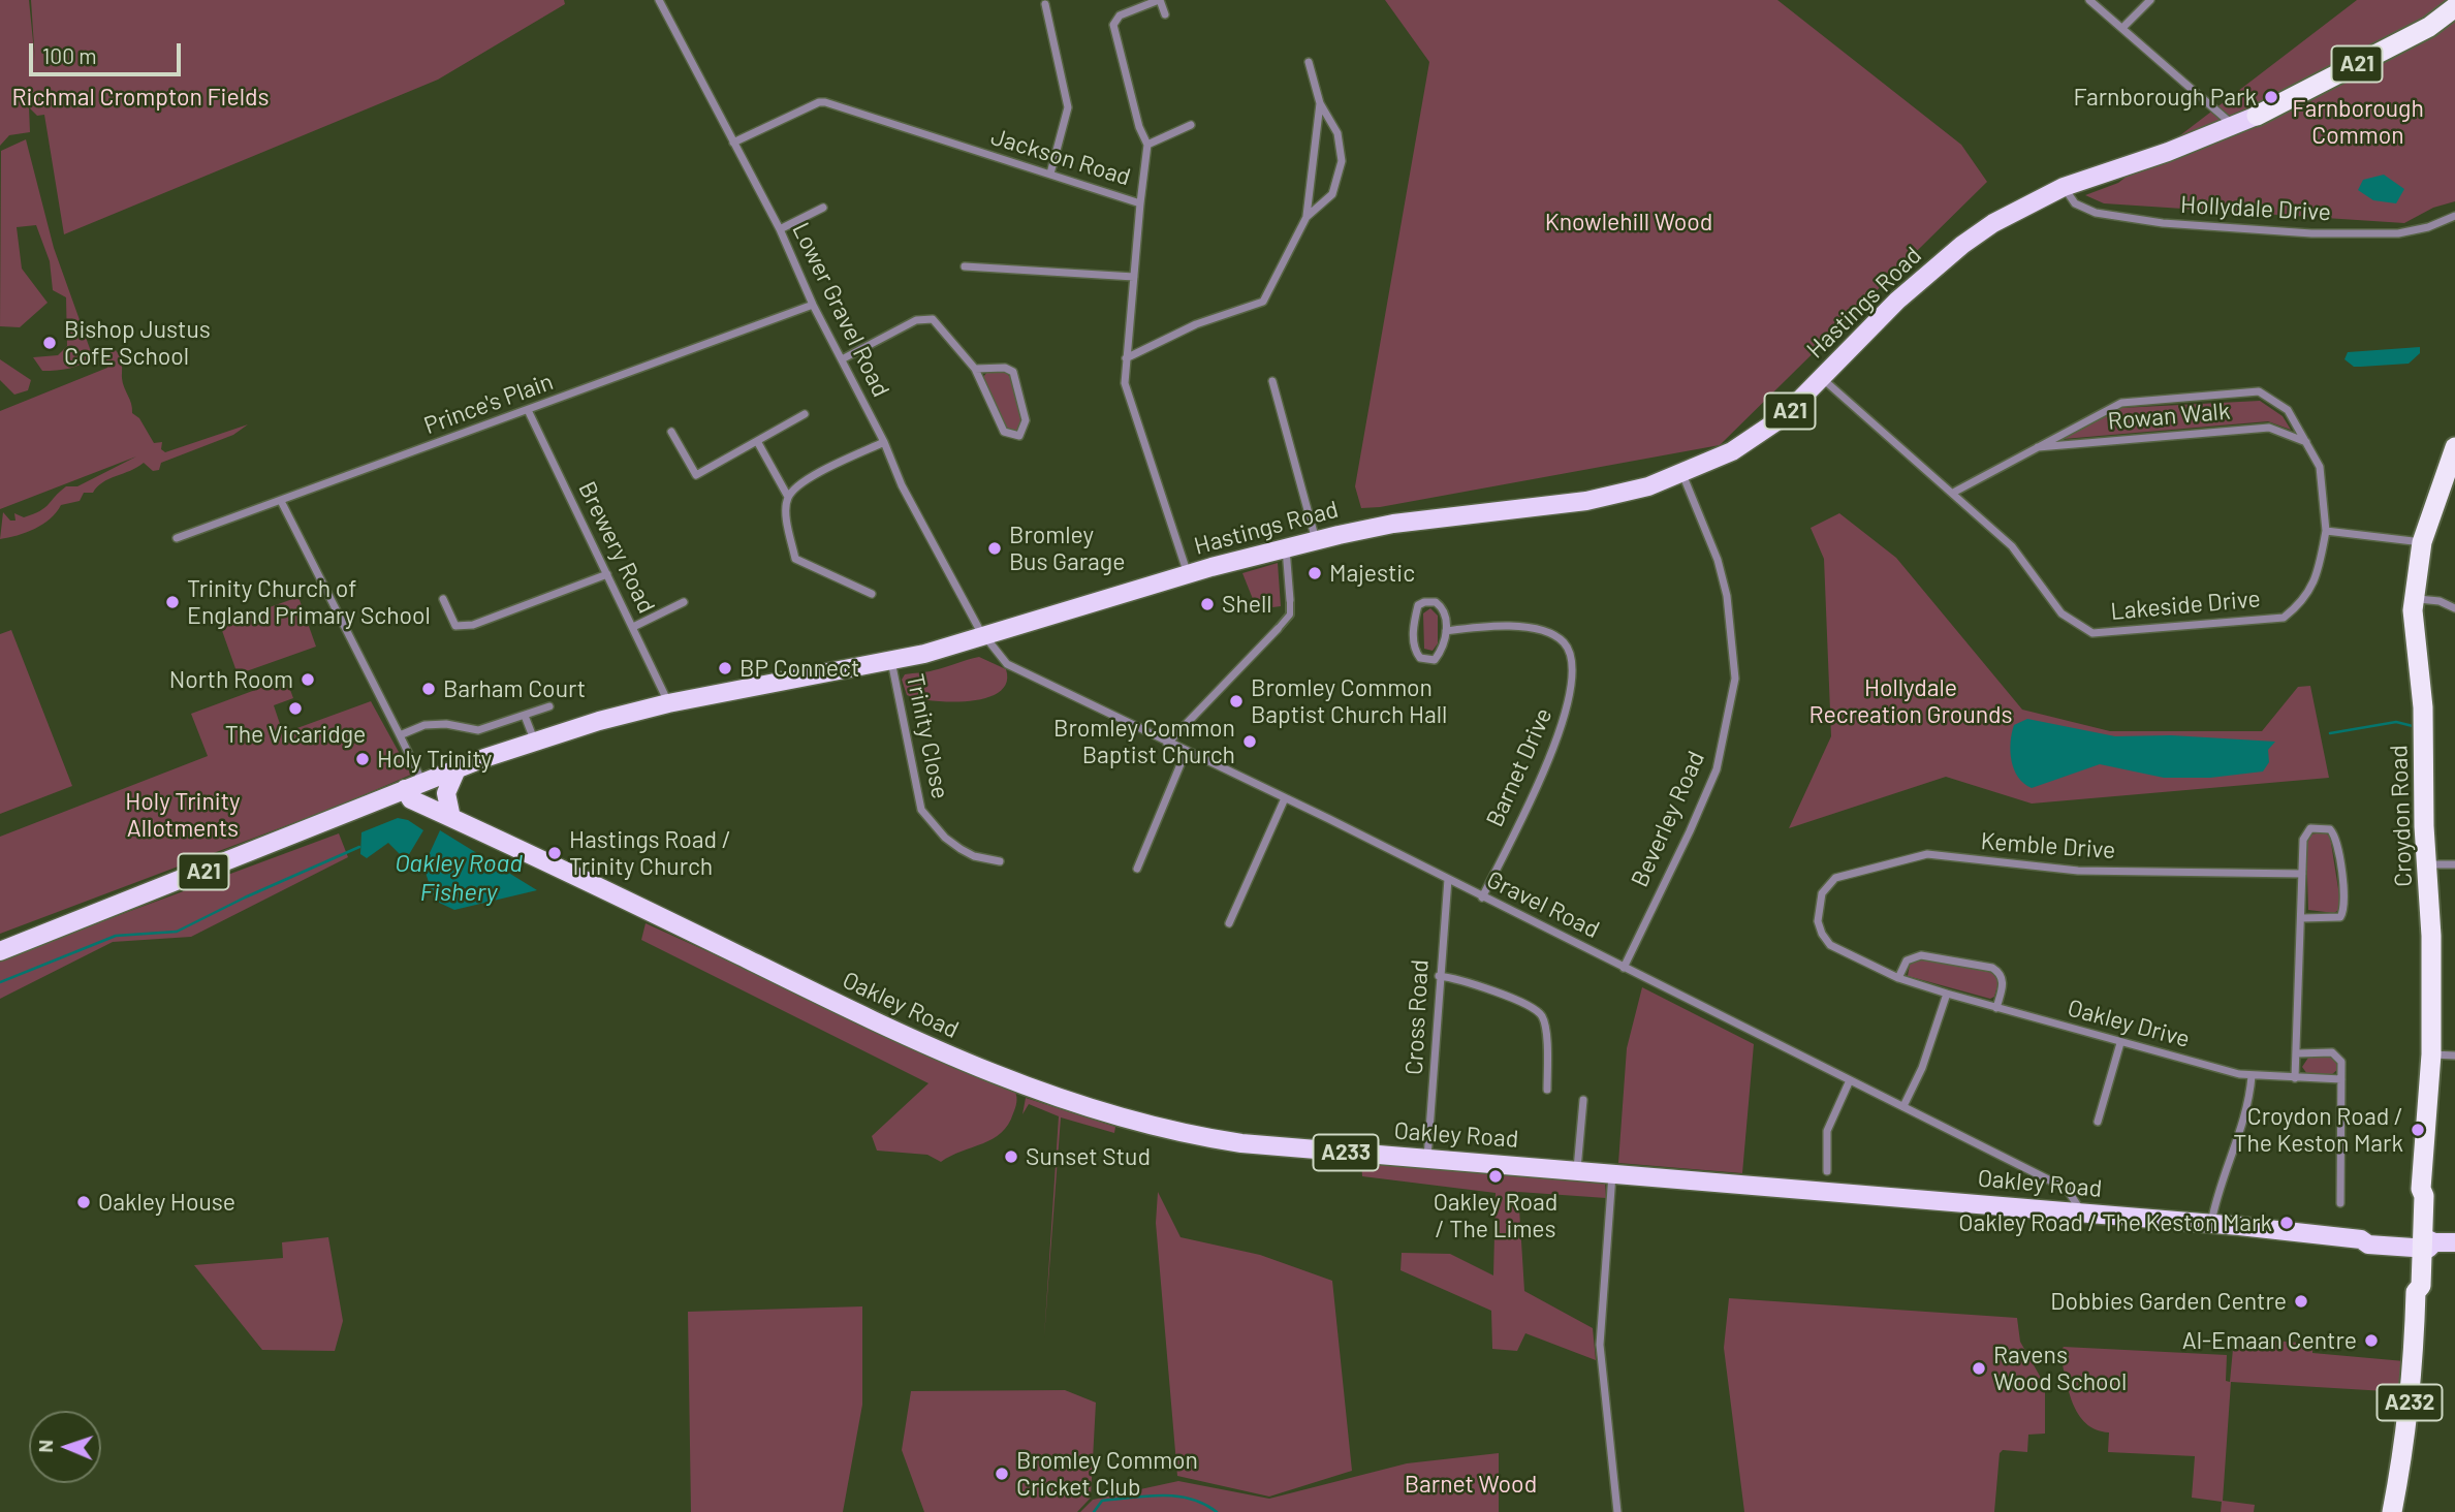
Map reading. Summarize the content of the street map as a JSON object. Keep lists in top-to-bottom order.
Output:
{
  "streets": {
    "highway": ["A21", "Croydon Road", "A232"],
    "main road": ["Hastings Road", "Oakley Road", "A233"],
    "street": [
      "Jackson Road",
      "Hollydale Drive",
      "Lower Gravel Road",
      "Prince's Plain",
      "Rowan Walk",
      "Brewery Road",
      "Lakeside Drive",
      "Trinity Close",
      "Barnet Drive",
      "Beverley Road",
      "Kemble Drive",
      "Gravel Road",
      "Cross Road",
      "Oakley Drive"
    ]
  },
  "crossings": [
    ["A21", "Hollydale Drive"],
    ["A21", "Hastings Road"],
    ["A21", "Oakley Road"],
    ["Jackson Road", "Hastings Road"],
    ["Jackson Road", "Lower Gravel Road"],
    ["Hollydale Drive", "Hastings Road"],
    ["Hastings Road", "Lower Gravel Road"],
    ["Hastings Road", "Brewery Road"],
    ["Hastings Road", "Lakeside Drive"],
    ["Hastings Road", "Trinity Close"],
    ["Hastings Road", "Beverley Road"],
    ["Hastings Road", "Gravel Road"],
    ["Hastings Road", "Oakley Road"],
    ["Lower Gravel Road", "Prince's Plain"],
    ["Lower Gravel Road", "Gravel Road"],
    ["Prince's Plain", "Brewery Road"],
    ["Rowan Walk", "Lakeside Drive"],
    ["Barnet Drive", "Gravel Road"],
    ["Croydon Road", "Oakley Road"],
    ["Croydon Road", "A233"],
    ["Beverley Road", "Gravel Road"],
    ["Kemble Drive", "Oakley Drive"],
    ["Gravel Road", "Oakley Road"],
    ["Gravel Road", "Cross Road"],
    ["Oakley Road", "Cross Road"],
    ["Oakley Road", "A233"]
  ],
  "water": ["Oakley Road Fishery"],
  "parks": [
    "Richmal Crompton Fields",
    "Farnborough Common",
    "Knowlehill Wood",
    "Hollydale Recreation Grounds",
    "Holy Trinity Allotments",
    "Barnet Wood"
  ],
  "places": [
    "Farnborough Park",
    "Bishop Justus CofE School",
    "Bromley Bus Garage",
    "Majestic",
    "Trinity Church of England Primary School",
    "Shell",
    "BP Connect",
    "North Room",
    "Barham Court",
    "Bromley Common Baptist Church Hall",
    "The Vicaridge",
    "Bromley Common Baptist Church",
    "Holy Trinity",
    "Hastings Road / Trinity Church",
    "Croydon Road / The Keston Mark",
    "Sunset Stud",
    "Oakley Road / The Limes",
    "Oakley House",
    "Oakley Road / The Keston Mark",
    "Dobbies Garden Centre",
    "Al-Emaan Centre",
    "Ravens Wood School",
    "Bromley Common Cricket Club"
  ],
  "scale_bar": "100 m",
  "north": "left"
}
